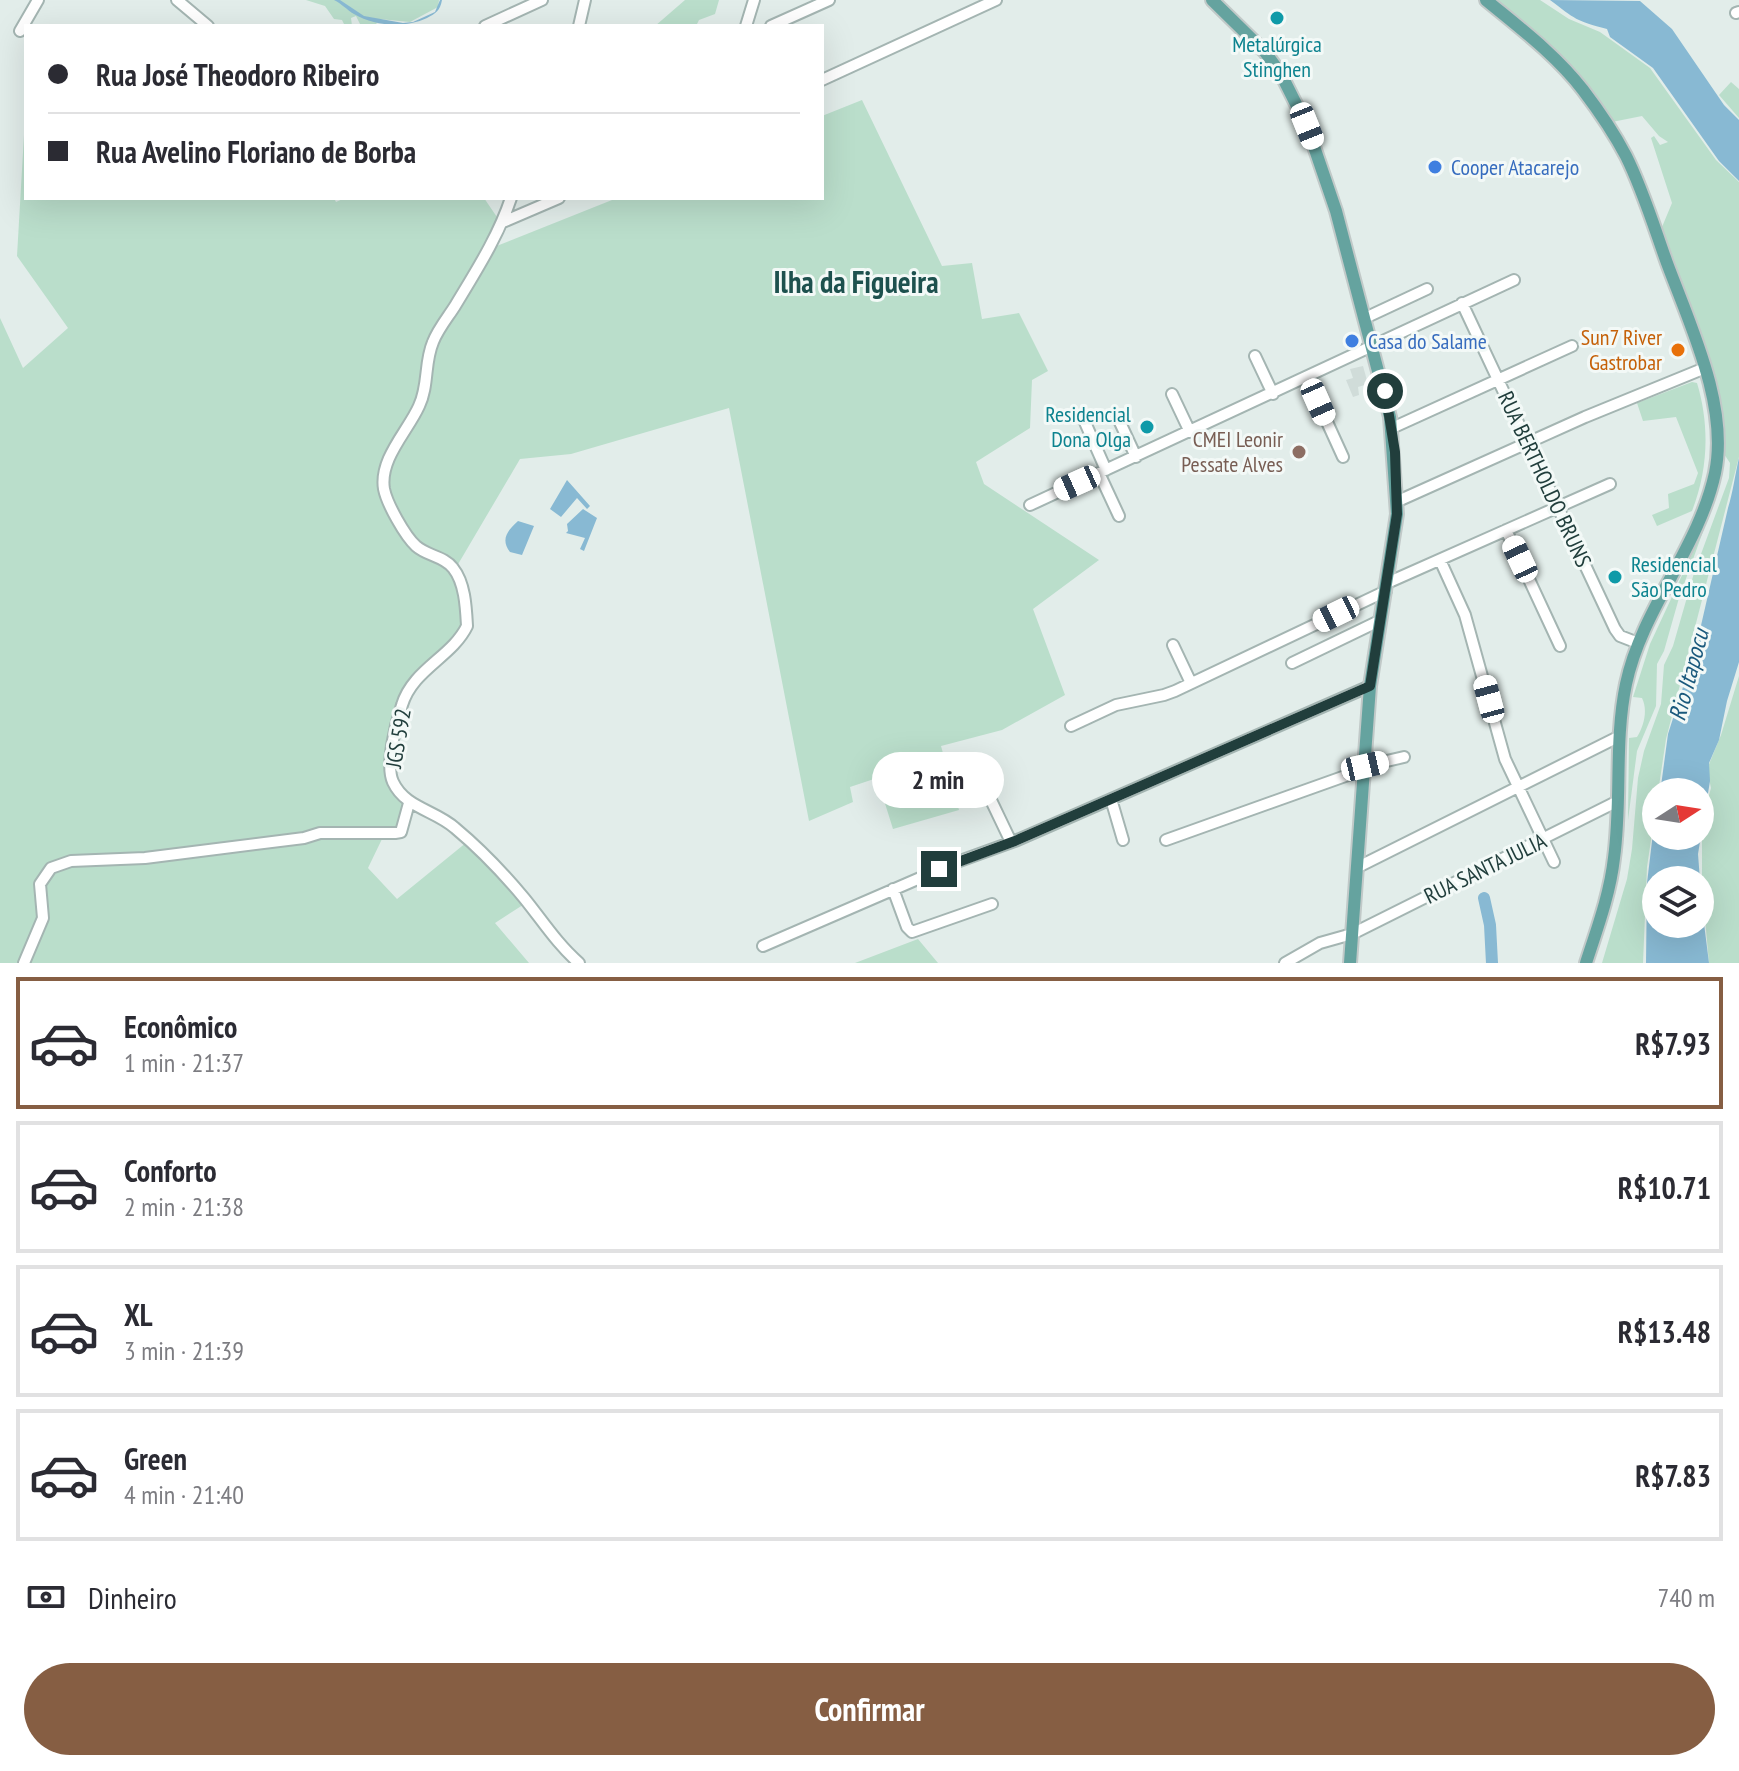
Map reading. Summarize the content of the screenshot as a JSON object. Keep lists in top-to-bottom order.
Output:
{
  "streets": {
    "street": ["RUA BERTHOLDO BRUNS", "JGS 592", "RUA SANTA JULIA"]
  },
  "districts": ["Ilha da Figueira"],
  "water": ["Rio Itapocu"],
  "places": [
    "Metalúrgica Stinghen",
    "Cooper Atacarejo",
    "Casa do Salame",
    "Sun7 River Gastrobar",
    "Residencial Dona Olga",
    "CMEI Leonir Pessate Alves",
    "Residencial São Pedro"
  ],
  "north": "right",
  "page": {
    "banner": ["Rua José Theodoro Ribeiro", "Rua Avelino Floriano de Borba"],
    "bubble": "2 min",
    "list": [
      {
        "name": "Econômico",
        "note": "1 min · 21:37",
        "value": "R$7.93"
      },
      {
        "name": "Conforto",
        "note": "2 min · 21:38",
        "value": "R$10.71"
      },
      {
        "name": "XL",
        "note": "3 min · 21:39",
        "value": "R$13.48"
      },
      {
        "name": "Green",
        "note": "4 min · 21:40",
        "value": "R$7.83"
      }
    ],
    "pay": ["Dinheiro", "740 m"],
    "buttons": "Confirmar"
  }
}
